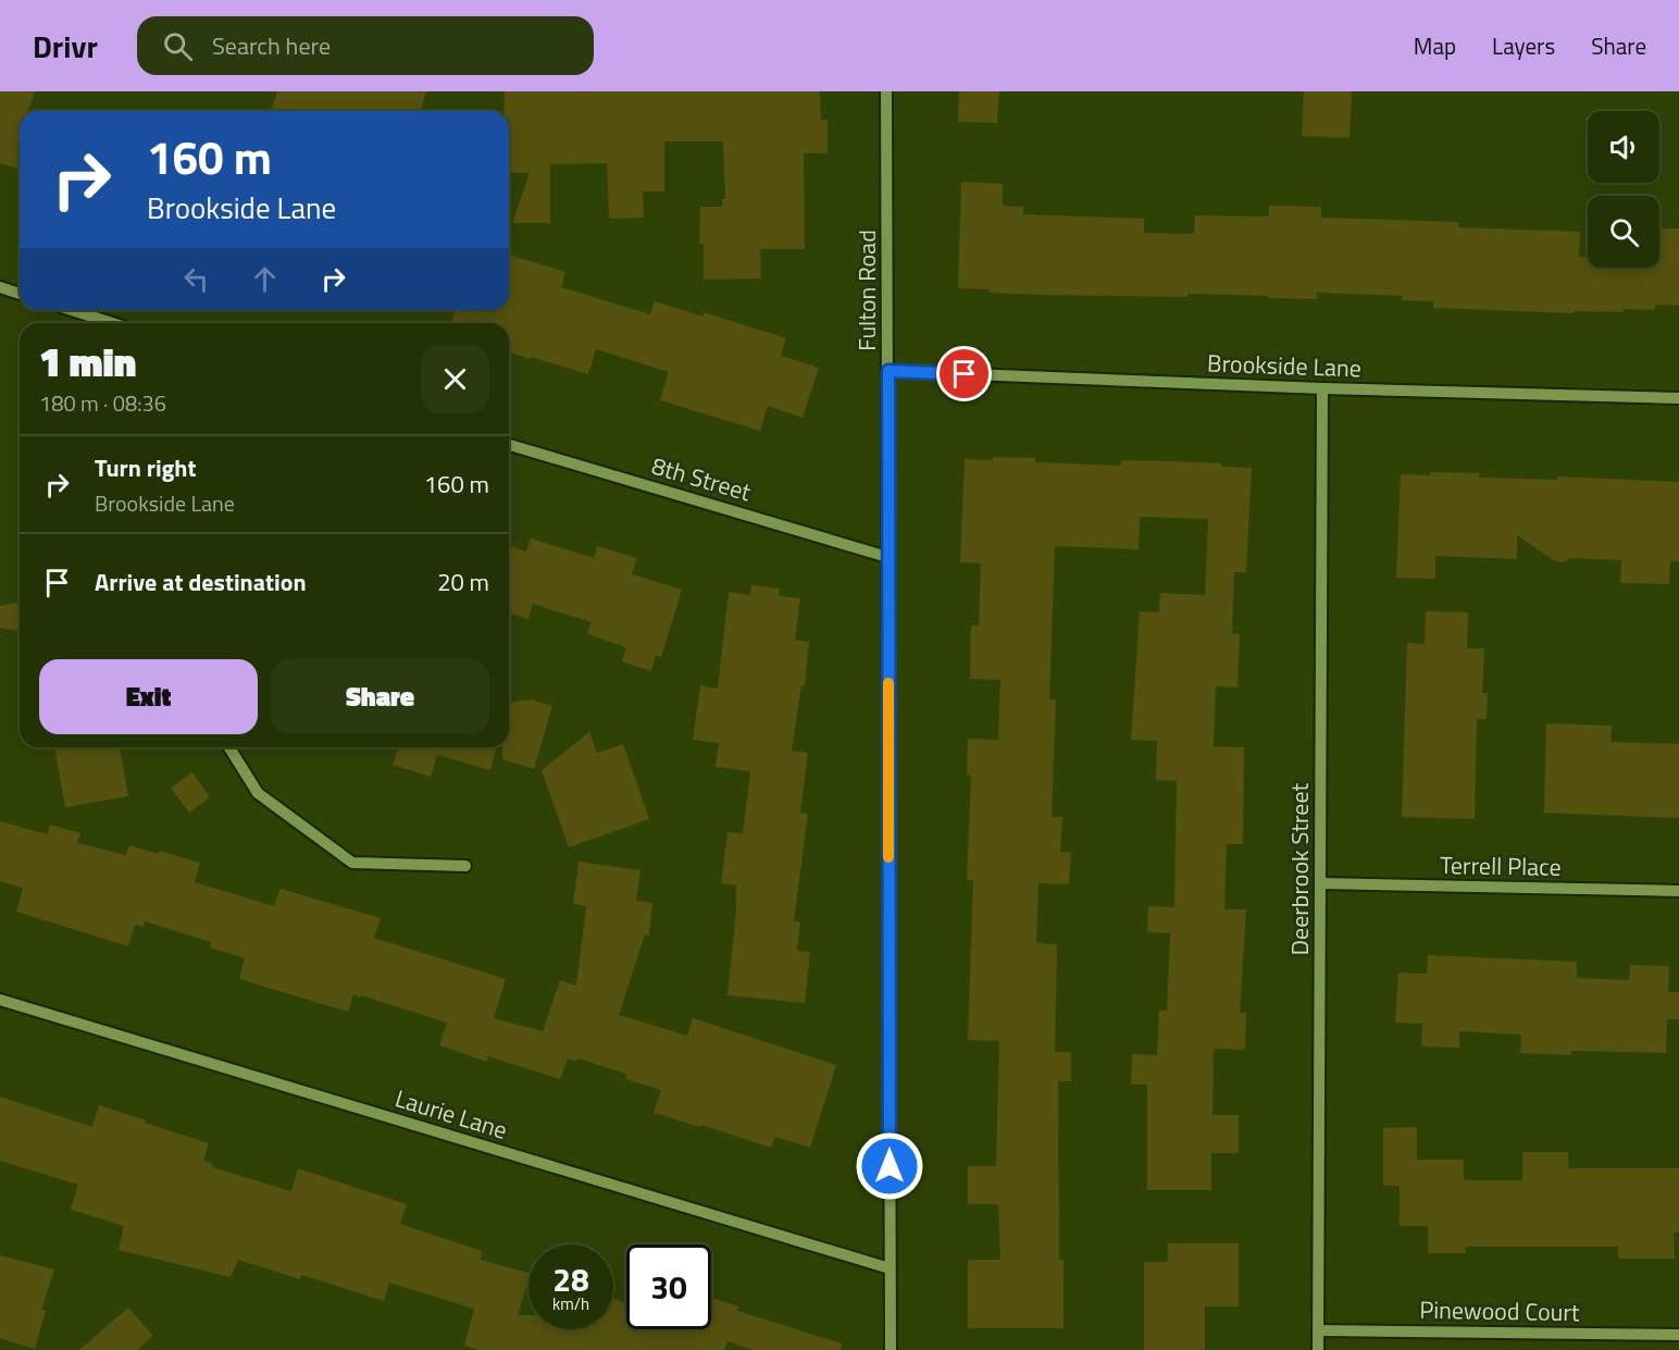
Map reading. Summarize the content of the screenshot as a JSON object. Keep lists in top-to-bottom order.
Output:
{
  "streets": {
    "street": [
      "Fulton Road",
      "Brookside Lane",
      "8th Street",
      "Terrell Place",
      "Deerbrook Street",
      "Laurie Lane",
      "Pinewood Court"
    ]
  },
  "crossings": [
    ["Fulton Road", "Brookside Lane"],
    ["Fulton Road", "8th Street"],
    ["Fulton Road", "Laurie Lane"],
    ["Brookside Lane", "Deerbrook Street"],
    ["Terrell Place", "Deerbrook Street"],
    ["Deerbrook Street", "Pinewood Court"]
  ],
  "page": {
    "header": "Drivr",
    "search": "Search here",
    "nav": ["Map", "Layers", "Share"],
    "turn": ["160 m", "Brookside Lane"],
    "heading": ["1 min", "180 m · 08:36"],
    "list": [
      {
        "name": "Turn right",
        "note": "Brookside Lane",
        "value": "160 m"
      },
      {
        "name": "Arrive at destination",
        "value": "20 m"
      }
    ],
    "buttons": ["Exit", "Share"],
    "speed": "28 km/h",
    "limit": "30"
  }
}
